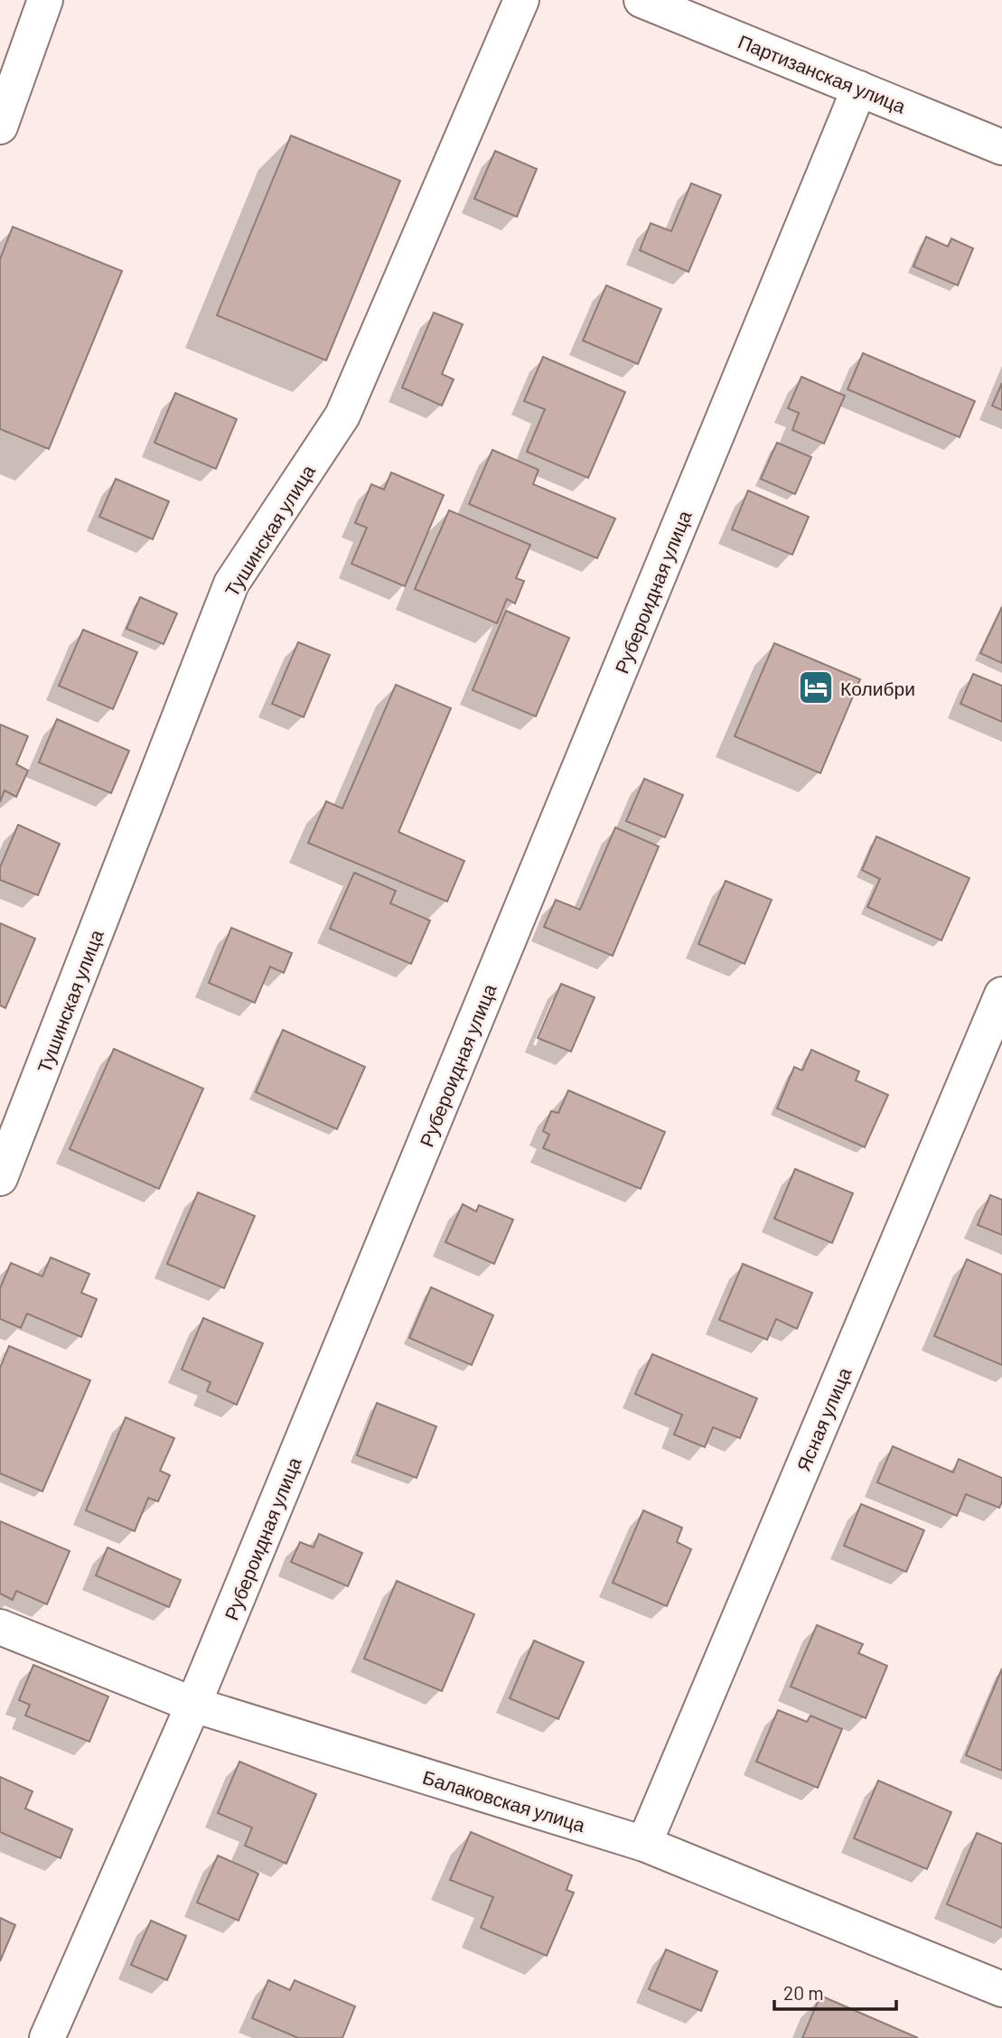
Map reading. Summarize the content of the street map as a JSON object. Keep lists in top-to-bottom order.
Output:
{
  "streets": {
    "street": [
      "Партизанская улица",
      "Тушинская улица",
      "Рубероидная улица",
      "Ясная улица",
      "Балаковская улица"
    ]
  },
  "crossings": [
    ["Партизанская улица", "Рубероидная улица"],
    ["Рубероидная улица", "Балаковская улица"],
    ["Ясная улица", "Балаковская улица"]
  ],
  "places": {
    "hotel": ["Колибри"]
  },
  "scale_bar": "20 m"
}
